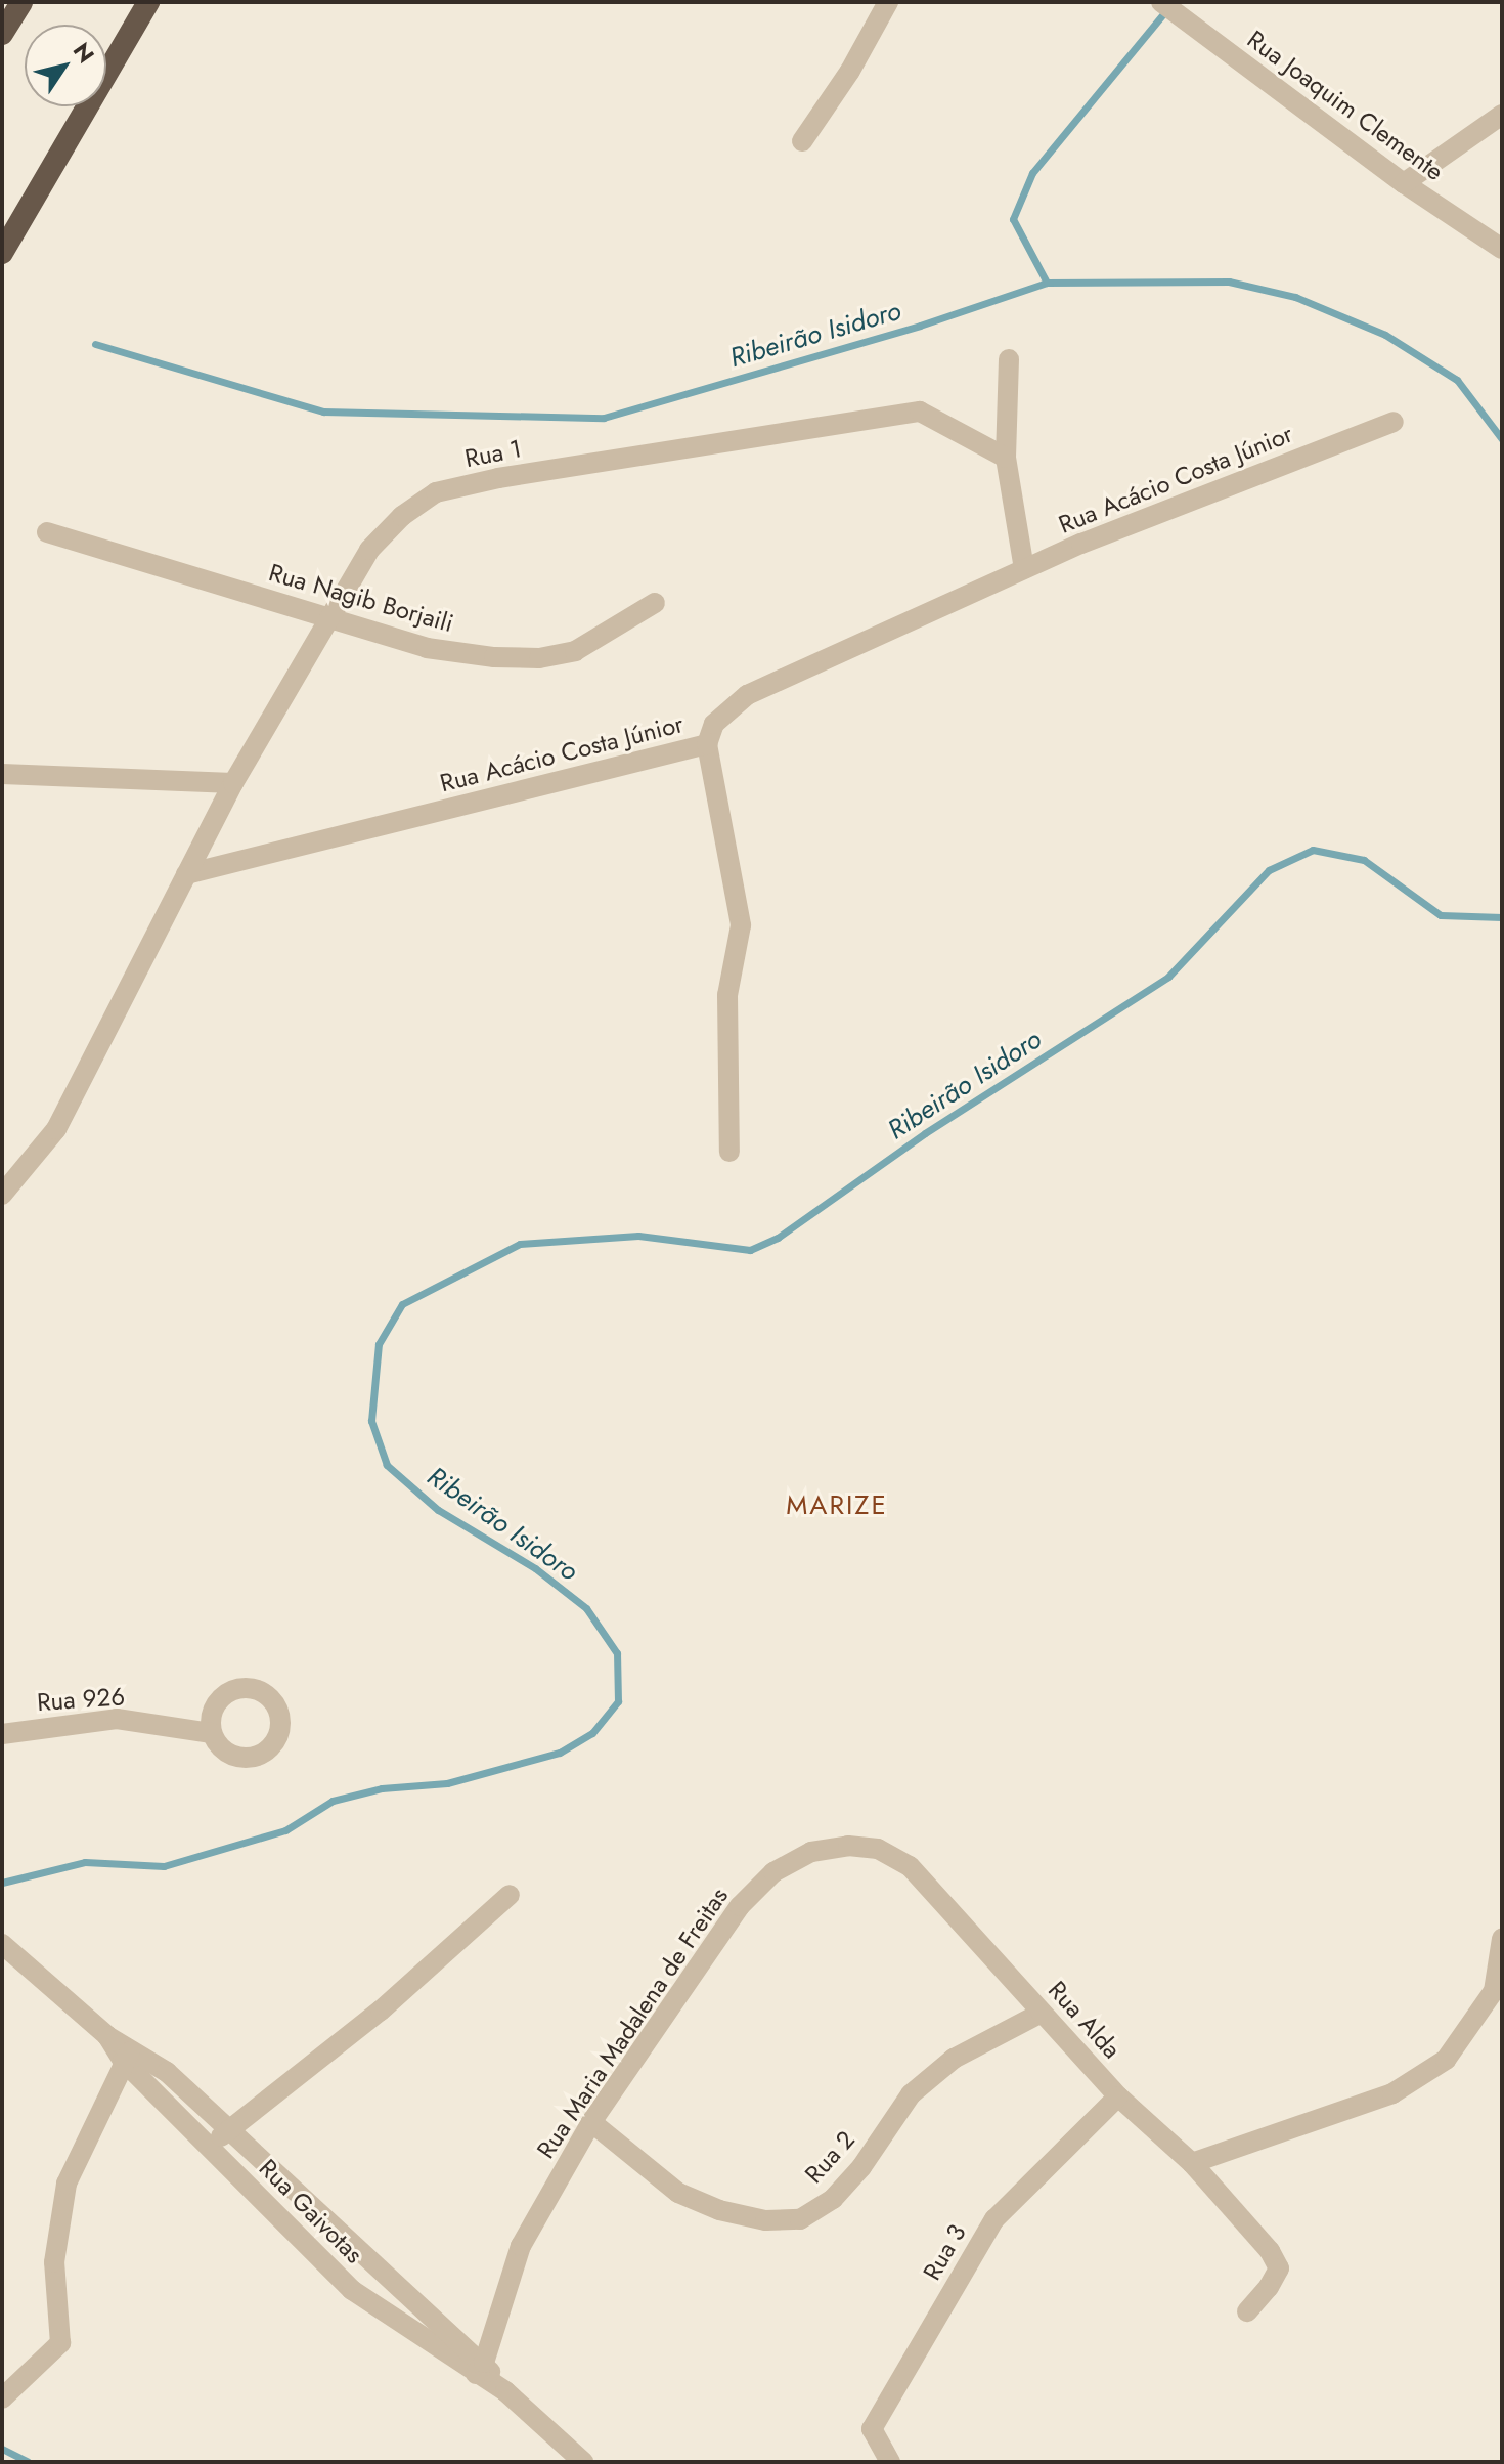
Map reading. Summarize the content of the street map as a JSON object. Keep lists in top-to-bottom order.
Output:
{
  "streets": {
    "street": [
      "Rua Joaquim Clemente",
      "Rua 1",
      "Rua Acácio Costa Júnior",
      "Rua Nagib Borjaili",
      "Rua 926",
      "Rua Alda",
      "Rua Maria Madalena de Freitas",
      "Rua 2",
      "Rua Gaivotas",
      "Rua 3"
    ]
  },
  "crossings": [
    ["Rua 1", "Rua Acácio Costa Júnior"],
    ["Rua 1", "Rua Nagib Borjaili"],
    ["Rua Alda", "Rua Maria Madalena de Freitas"],
    ["Rua Alda", "Rua 2"],
    ["Rua Alda", "Rua 3"],
    ["Rua Maria Madalena de Freitas", "Rua 2"],
    ["Rua Maria Madalena de Freitas", "Rua Gaivotas"]
  ],
  "districts": ["MARIZE"],
  "water": ["Ribeirão Isidoro"],
  "north": "top right"
}
